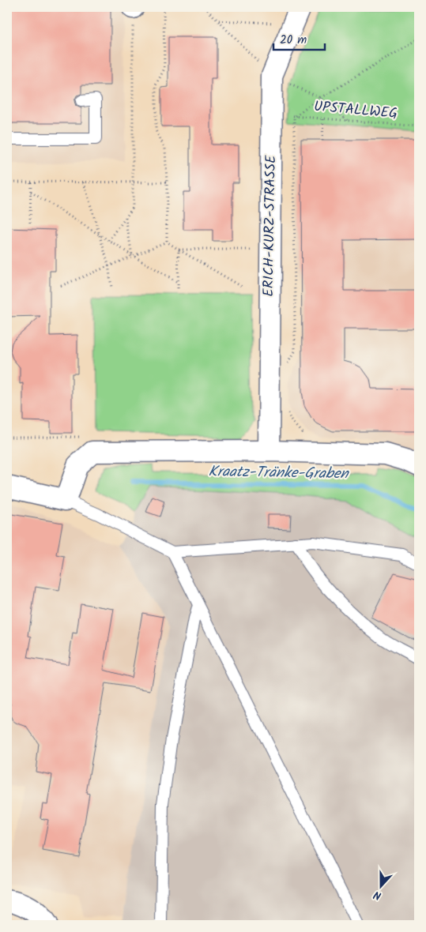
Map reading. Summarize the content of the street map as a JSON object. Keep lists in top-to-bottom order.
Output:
{
  "streets": {
    "street": ["ERICH-KURZ-STRASSE"],
    "path": ["UPSTALLWEG"]
  },
  "water": ["Kraatz-Tränke-Graben"],
  "scale_bar": "20 m",
  "north": "bottom"
}
